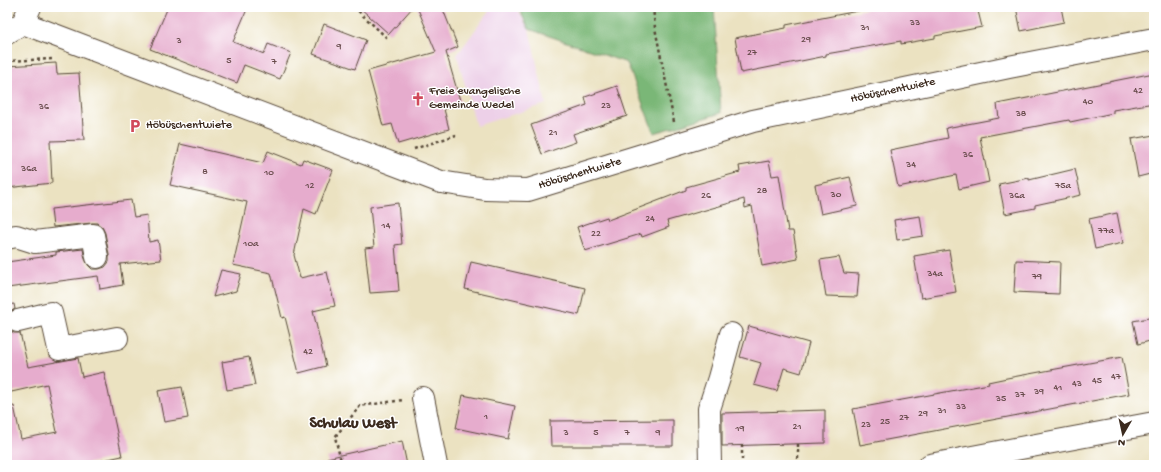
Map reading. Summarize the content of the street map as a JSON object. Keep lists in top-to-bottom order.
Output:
{
  "streets": {
    "street": ["Höbüschentwiete"]
  },
  "districts": ["Schulau West"],
  "places": {
    "church": ["Freie evangelische Gemeinde Wedel"],
    "parking": ["Höbüschentwiete"]
  },
  "house_numbers": [
    "33",
    "31",
    "29",
    "3",
    "9",
    "27",
    "5",
    "7",
    "42",
    "40",
    "23",
    "36",
    "38",
    "21",
    "36",
    "34",
    "36a",
    "8",
    "10",
    "12",
    "75a",
    "28",
    "30",
    "26",
    "36a",
    "24",
    "14",
    "77a",
    "22",
    "10a",
    "34a",
    "79",
    "42",
    "47",
    "45",
    "43",
    "41",
    "39",
    "37",
    "35",
    "33",
    "31",
    "29",
    "1",
    "27",
    "25",
    "23",
    "21",
    "19",
    "3",
    "5",
    "7",
    "9"
  ],
  "north": "bottom"
}
